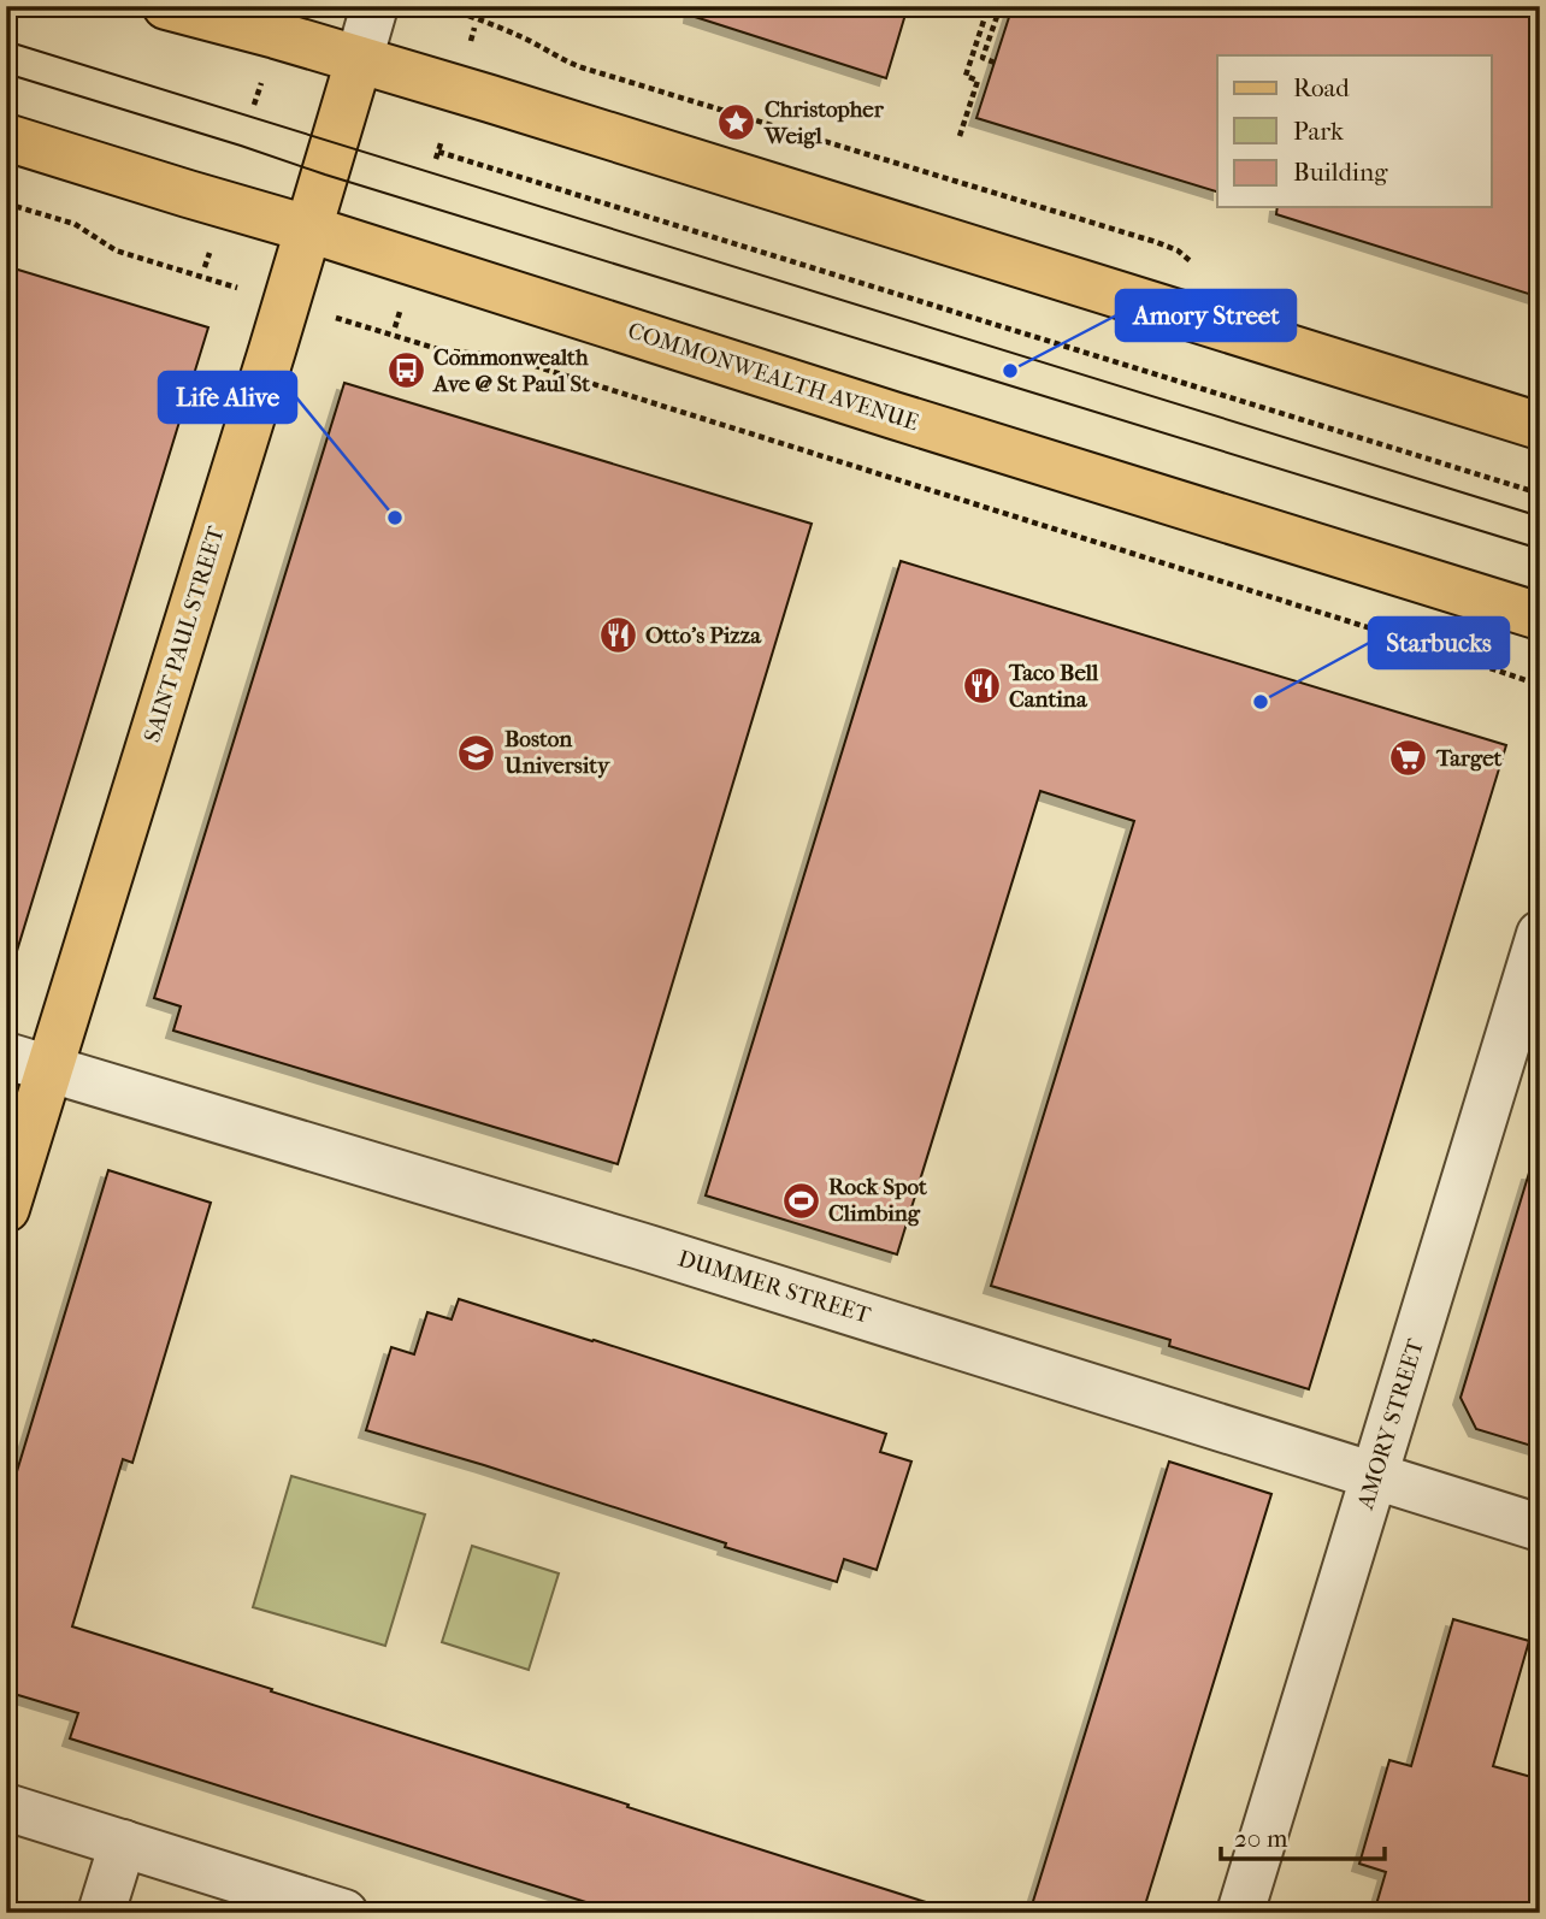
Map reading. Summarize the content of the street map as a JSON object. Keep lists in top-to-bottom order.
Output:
{
  "streets": {
    "main road": ["COMMONWEALTH AVENUE", "SAINT PAUL STREET"],
    "street": ["DUMMER STREET", "AMORY STREET"]
  },
  "crossings": [
    ["COMMONWEALTH AVENUE", "SAINT PAUL STREET"],
    ["SAINT PAUL STREET", "DUMMER STREET"],
    ["DUMMER STREET", "AMORY STREET"]
  ],
  "places": {
    "place": ["Christopher Weigl"],
    "bus stop": ["Commonwealth Ave @ St Paul St"],
    "other": ["Amory Street", "Life Alive", "Starbucks"],
    "restaurant": ["Otto's Pizza", "Taco Bell Cantina"],
    "school or university": ["Boston University"],
    "supermarket": ["Target"],
    "sports": ["Rock Spot Climbing"]
  },
  "legend": ["Road", "Park", "Building"],
  "scale_bar": "20 m"
}
